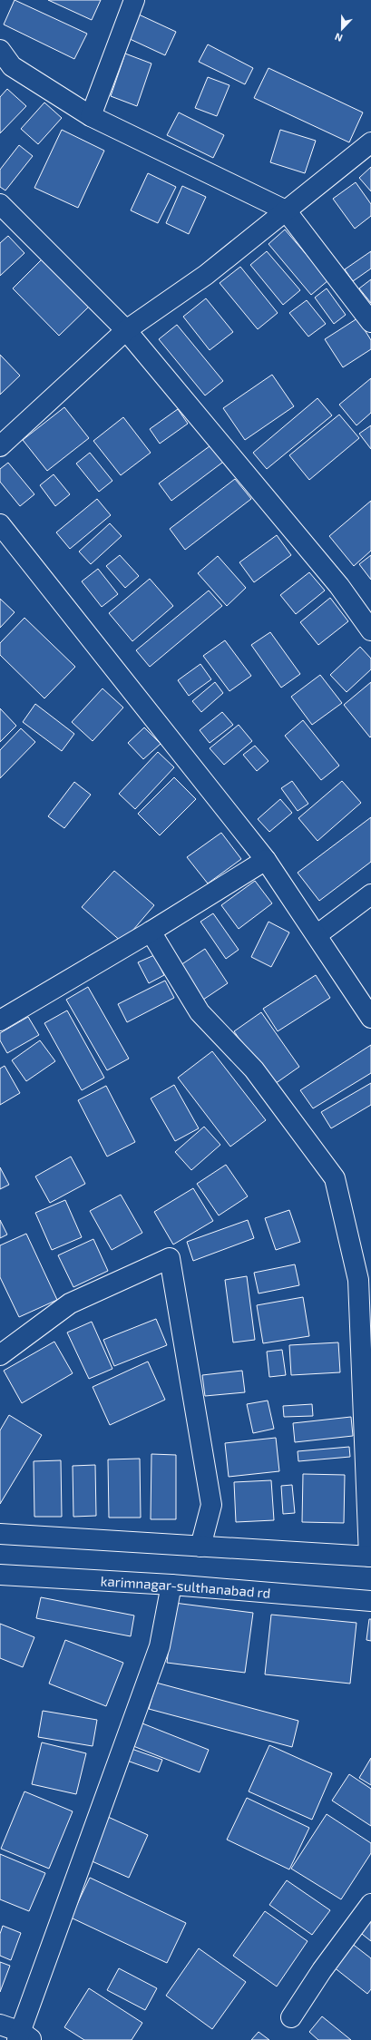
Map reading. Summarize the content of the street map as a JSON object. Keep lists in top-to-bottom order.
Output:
{
  "streets": {
    "main road": ["karimnagar-sulthanabad rd"]
  },
  "north": "bottom"
}
